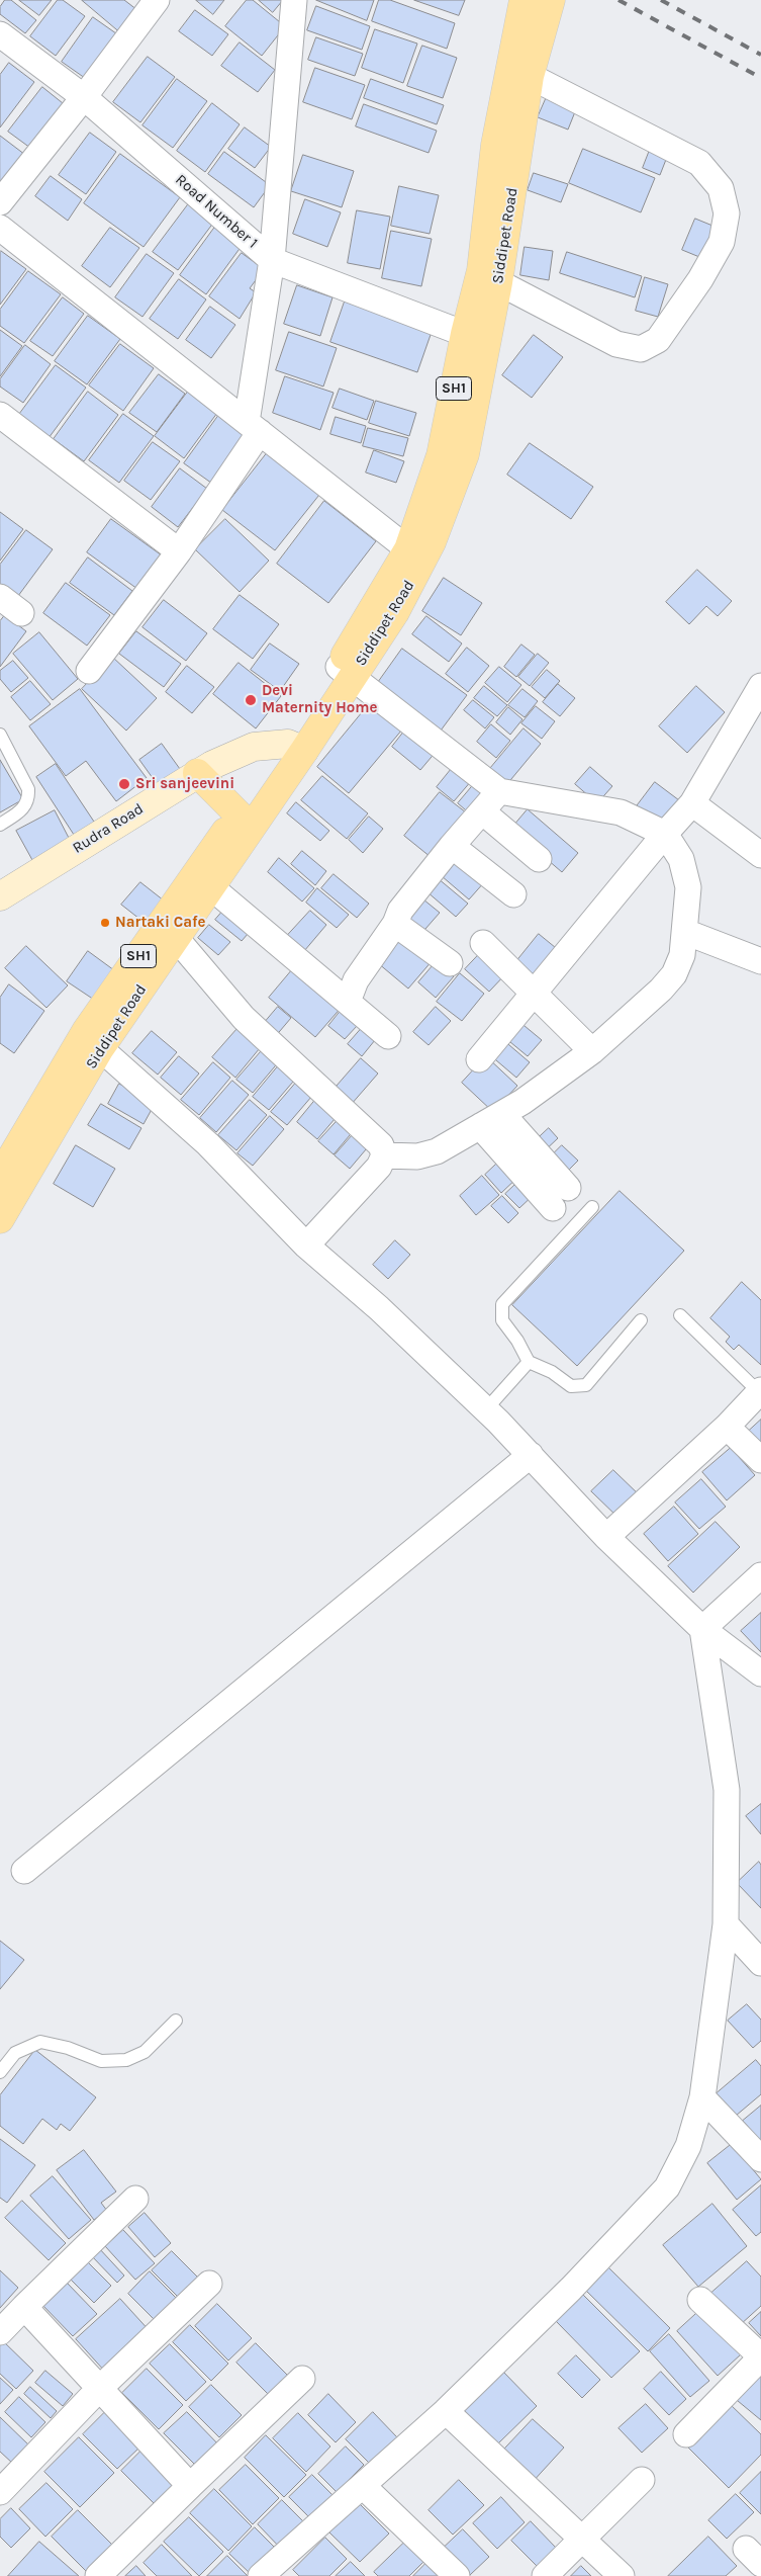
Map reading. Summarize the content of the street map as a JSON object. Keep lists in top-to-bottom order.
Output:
{
  "streets": {
    "main road": ["Siddipet Road", "SH1", "Rudra Road"],
    "street": ["Road Number 1"]
  },
  "crossings": [
    ["Road Number 1", "Siddipet Road"],
    ["Siddipet Road", "Rudra Road"]
  ],
  "places": ["Devi Maternity Home", "Sri sanjeevini", "Nartaki Cafe"]
}
